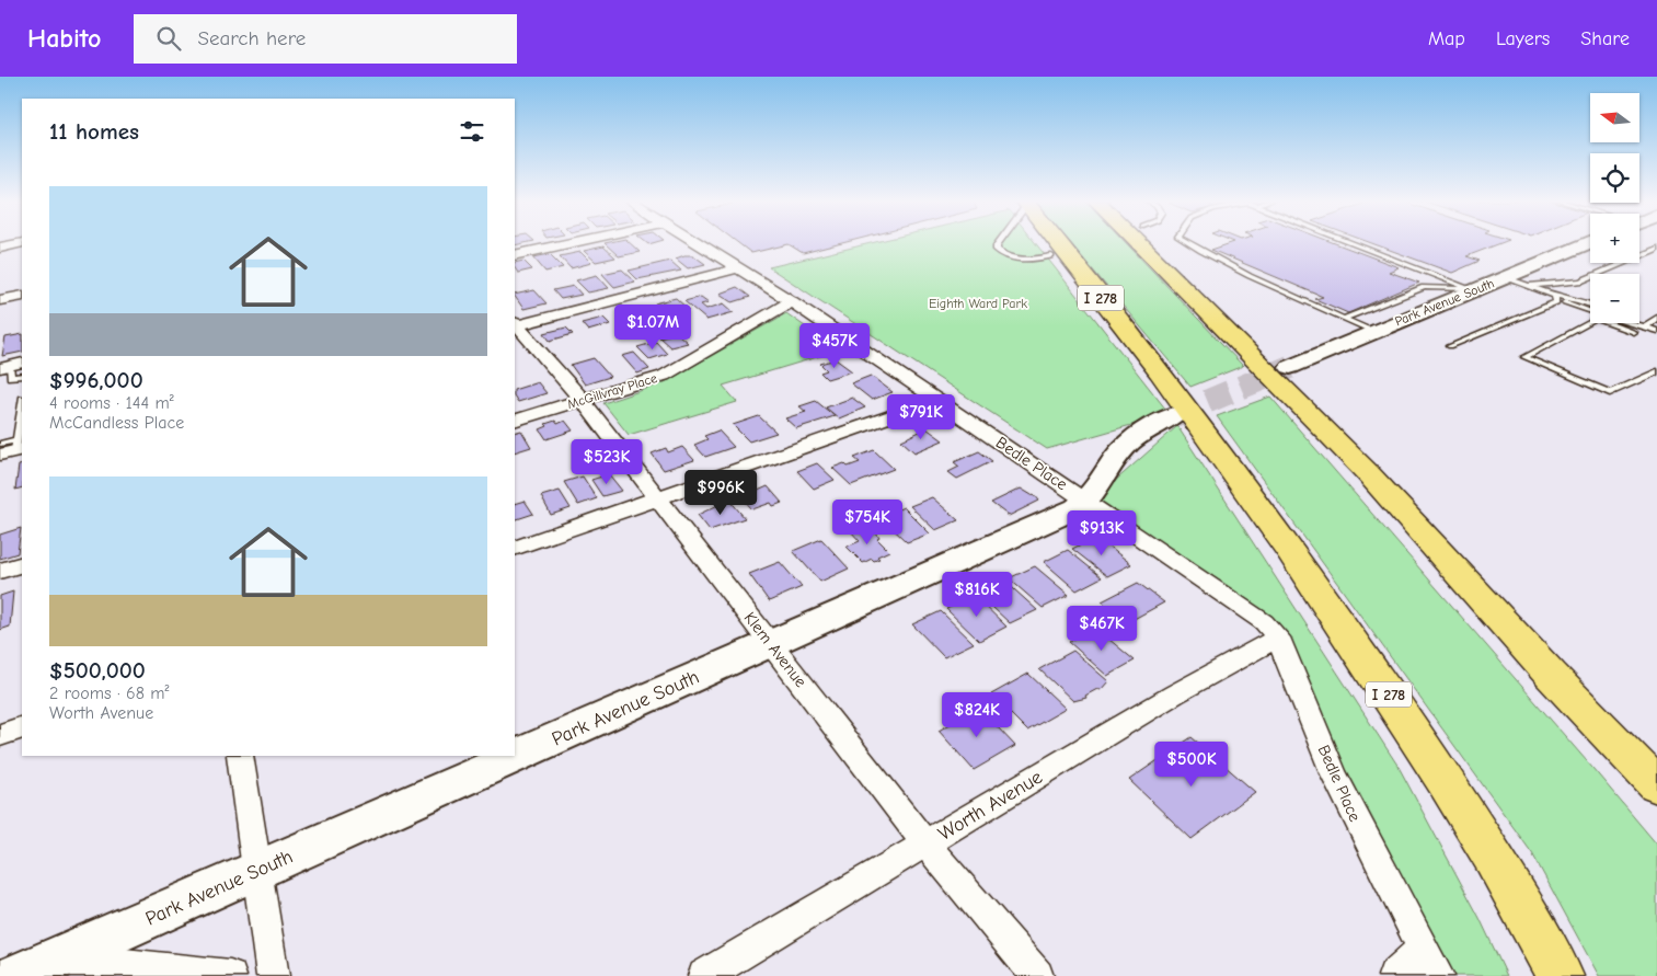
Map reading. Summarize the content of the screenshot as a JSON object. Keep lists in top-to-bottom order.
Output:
{
  "streets": {
    "highway": ["I 278"],
    "street": [
      "Park Avenue South",
      "McGillvray Place",
      "Bedle Place",
      "Klem Avenue",
      "Worth Avenue"
    ]
  },
  "crossings": [
    ["Park Avenue South", "Bedle Place"],
    ["Park Avenue South", "Klem Avenue"],
    ["McGillvray Place", "Bedle Place"],
    ["McGillvray Place", "Klem Avenue"],
    ["Bedle Place", "Worth Avenue"],
    ["Klem Avenue", "Worth Avenue"]
  ],
  "parks": ["Eighth Ward Park"],
  "north": "left",
  "page": {
    "header": "Habito",
    "search": "Search here",
    "nav": ["Map", "Layers", "Share"],
    "map_buttons": ["+", "−"],
    "heading": "11 homes",
    "list": [
      {
        "name": "$996,000",
        "note": "4 rooms · 144 m² · McCandless Place"
      },
      {
        "name": "$500,000",
        "note": "2 rooms · 68 m² · Worth Avenue"
      }
    ],
    "price": [
      "$1.07M",
      "$457K",
      "$791K",
      "$523K",
      "$996K",
      "$754K",
      "$913K",
      "$816K",
      "$467K",
      "$824K",
      "$500K"
    ]
  }
}
